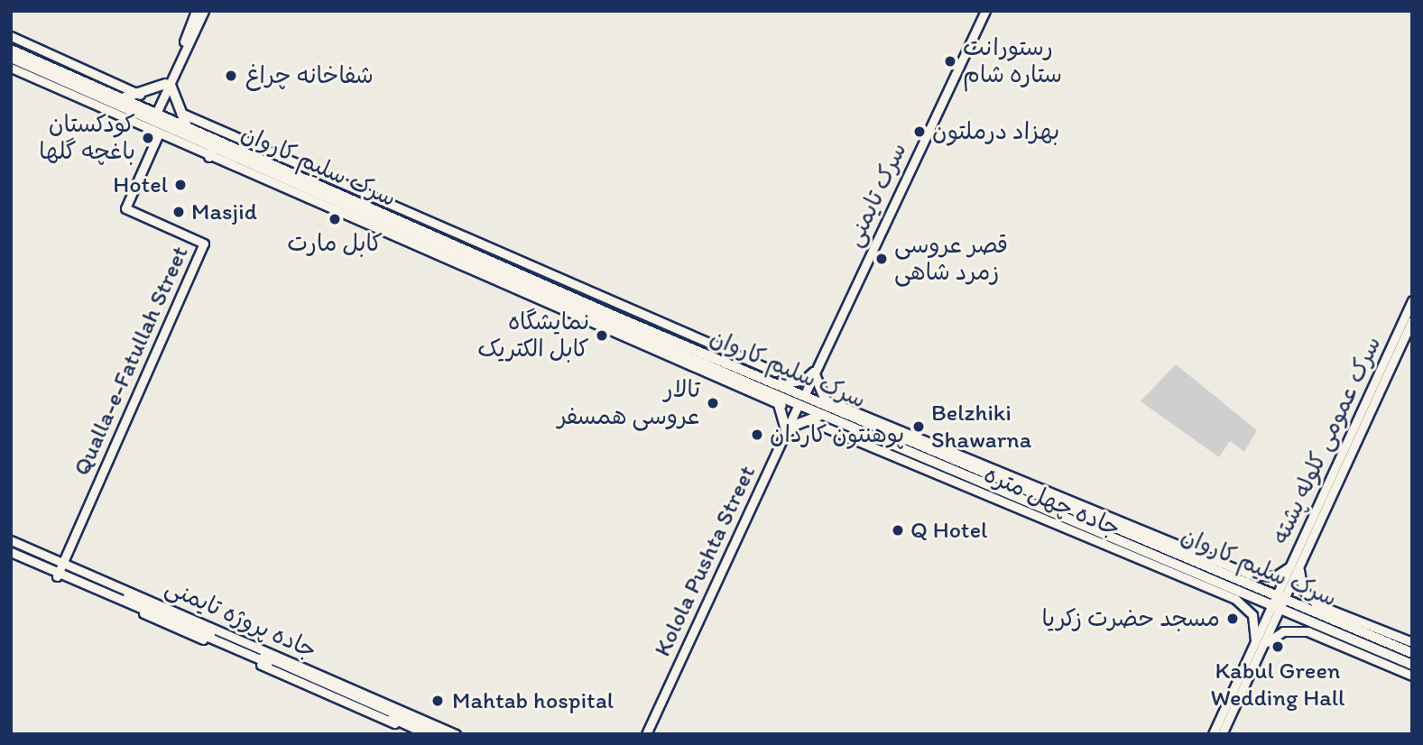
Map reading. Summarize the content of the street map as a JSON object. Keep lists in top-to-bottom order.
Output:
{
  "streets": {
    "main road": ["سرک سلیم کاروان"],
    "street": [
      "سرک تایمنی",
      "Qualla-e-Fatullah Street",
      "سرک عمومی کلوله پشته",
      "جاده چهل متره",
      "Kolola Pushta Street",
      "جاده پروژه تایمنی"
    ]
  },
  "crossings": [
    ["سرک سلیم کاروان", "سرک تایمنی"],
    ["سرک سلیم کاروان", "سرک عمومی کلوله پشته"],
    ["سرک سلیم کاروان", "جاده چهل متره"],
    ["سرک سلیم کاروان", "Kolola Pushta Street"],
    ["سرک تایمنی", "Kolola Pushta Street"],
    ["Qualla-e-Fatullah Street", "جاده پروژه تایمنی"],
    ["سرک عمومی کلوله پشته", "جاده چهل متره"]
  ],
  "places": [
    "رستورانت ستاره شام",
    "شفاخانه چراغ",
    "بهزاد درملتون",
    "کودکستان باغچه گلها",
    "Hotel",
    "Masjid",
    "کابل مارت",
    "قصر عروسی زمرد شاهی",
    "نمایشگاه کابل الکتریک",
    "تالار عروسی همسفر",
    "Belzhiki Shawarna",
    "پوهنتون کاردان",
    "Q Hotel",
    "مسجد حضرت زکریا",
    "Kabul Green Wedding Hall",
    "Mahtab hospital"
  ]
}
